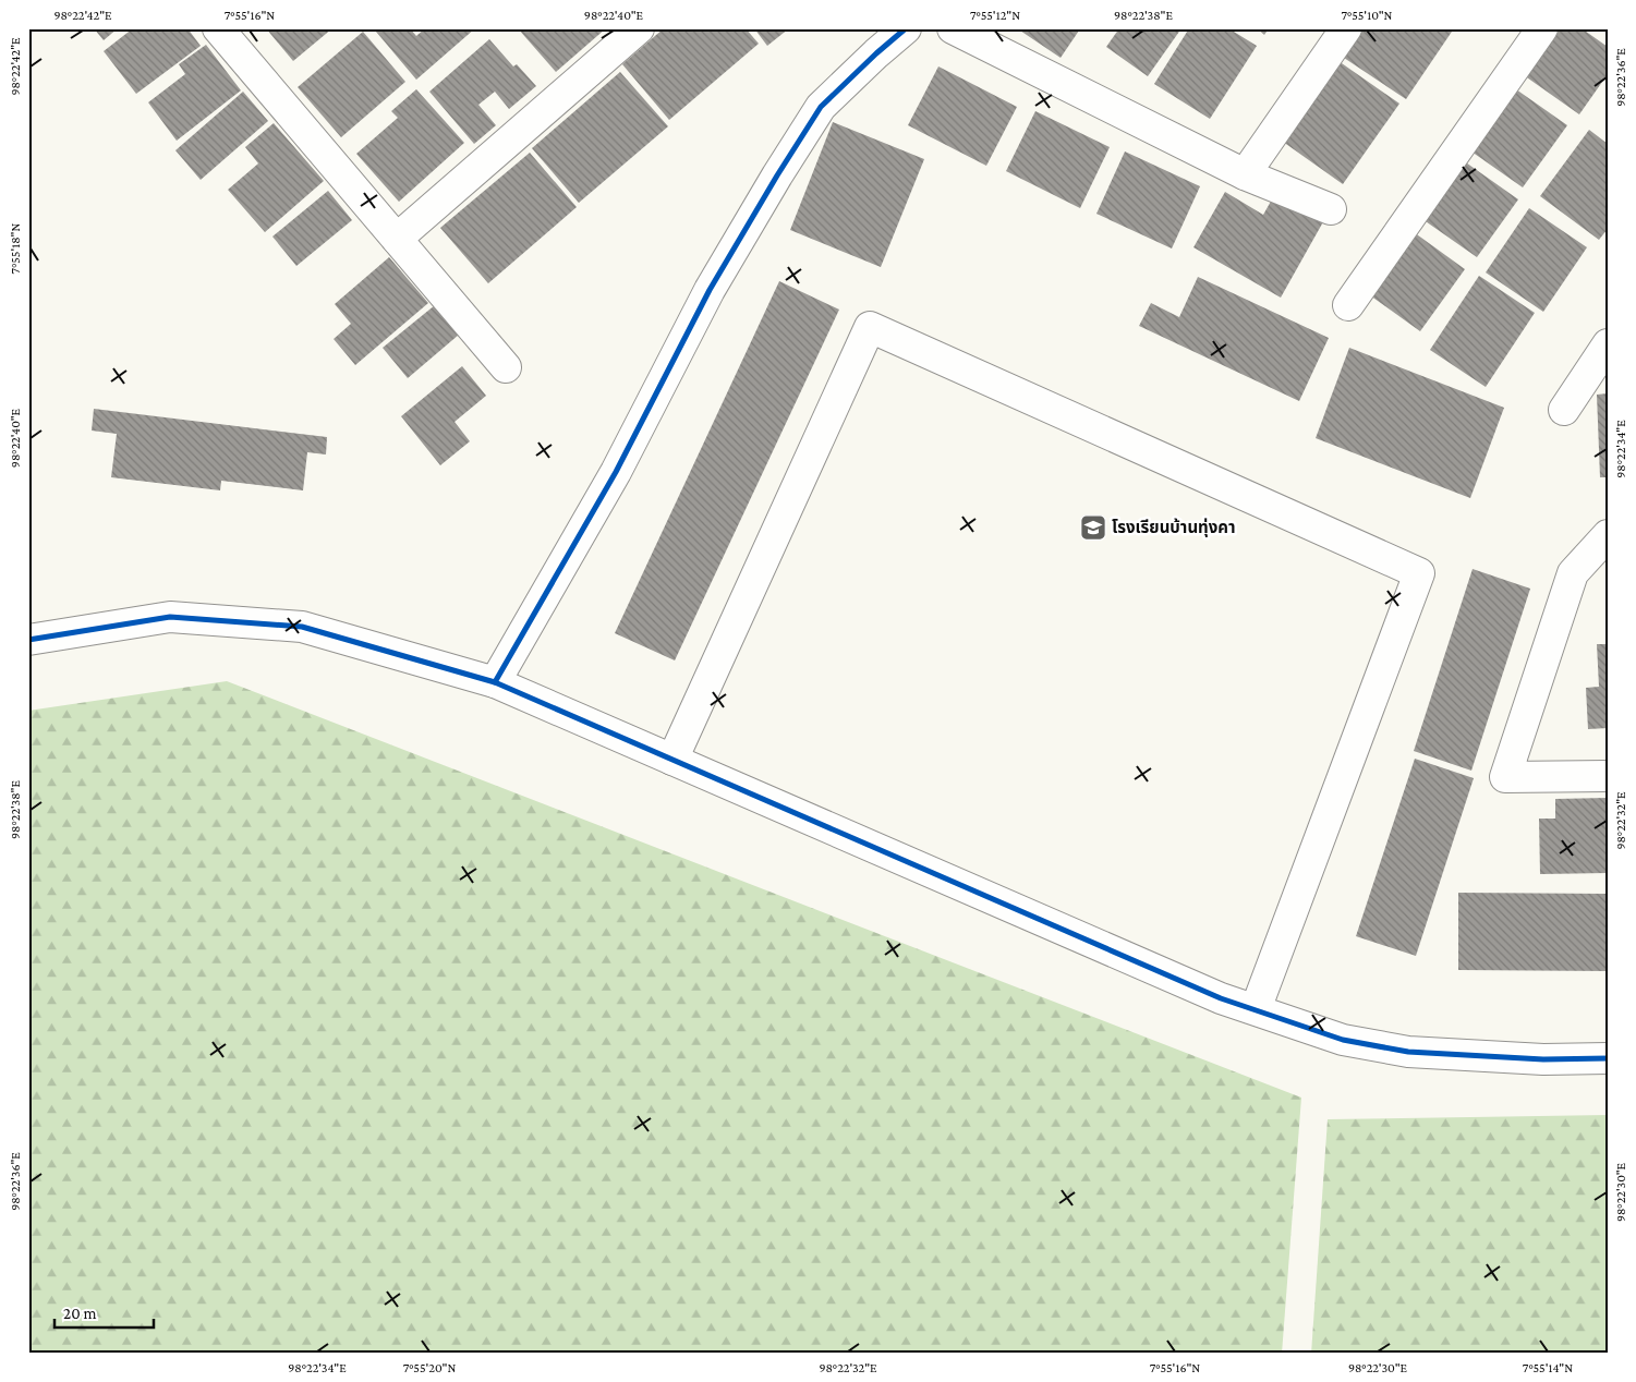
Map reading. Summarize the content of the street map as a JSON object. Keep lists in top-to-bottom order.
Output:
{
  "places": {
    "school or university": ["โรงเรียนบ้านทุ่งคา"]
  },
  "scale_bar": "20 m",
  "coordinates": [
    "98°22'42\"E",
    "7°55'16\"N",
    "98°22'40\"E",
    "7°55'12\"N",
    "98°22'38\"E",
    "7°55'10\"N",
    "98°22'36\"E",
    "7°55'18\"N",
    "98°22'34\"E",
    "98°22'32\"E",
    "98°22'30\"E",
    "7°55'20\"N",
    "7°55'14\"N"
  ]
}
